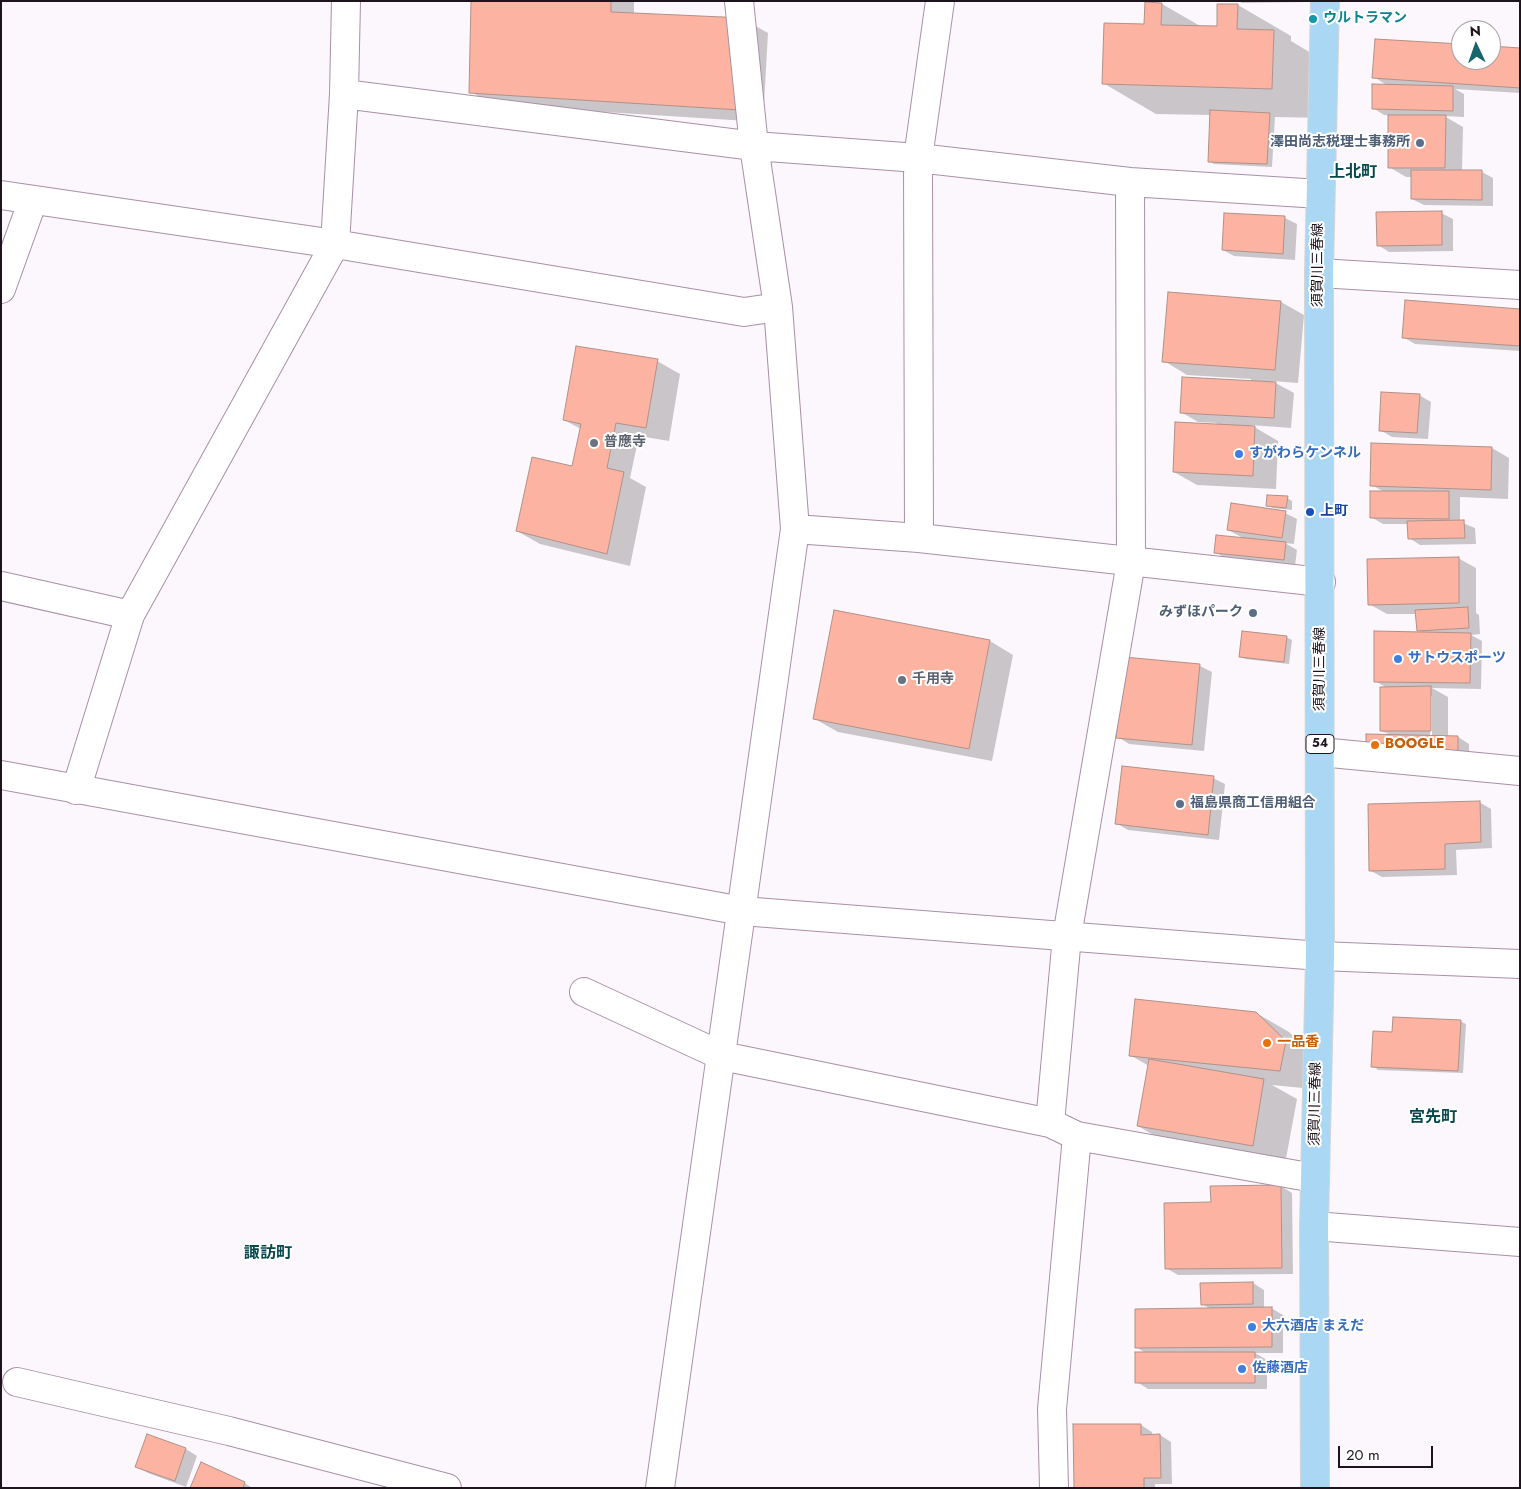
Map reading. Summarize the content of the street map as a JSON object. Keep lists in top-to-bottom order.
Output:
{
  "streets": {
    "main road": ["須賀川三春線", "54"]
  },
  "districts": ["上北町", "宮先町", "諏訪町"],
  "places": [
    "ウルトラマン",
    "澤田尚志税理士事務所",
    "普應寺",
    "すがわらケンネル",
    "上町",
    "みずほパーク",
    "サトウスポーツ",
    "千用寺",
    "BOOGLE",
    "福島県商工信用組合",
    "一品香",
    "大六酒店 まえだ",
    "佐藤酒店"
  ],
  "scale_bar": "20 m",
  "north": "top"
}
